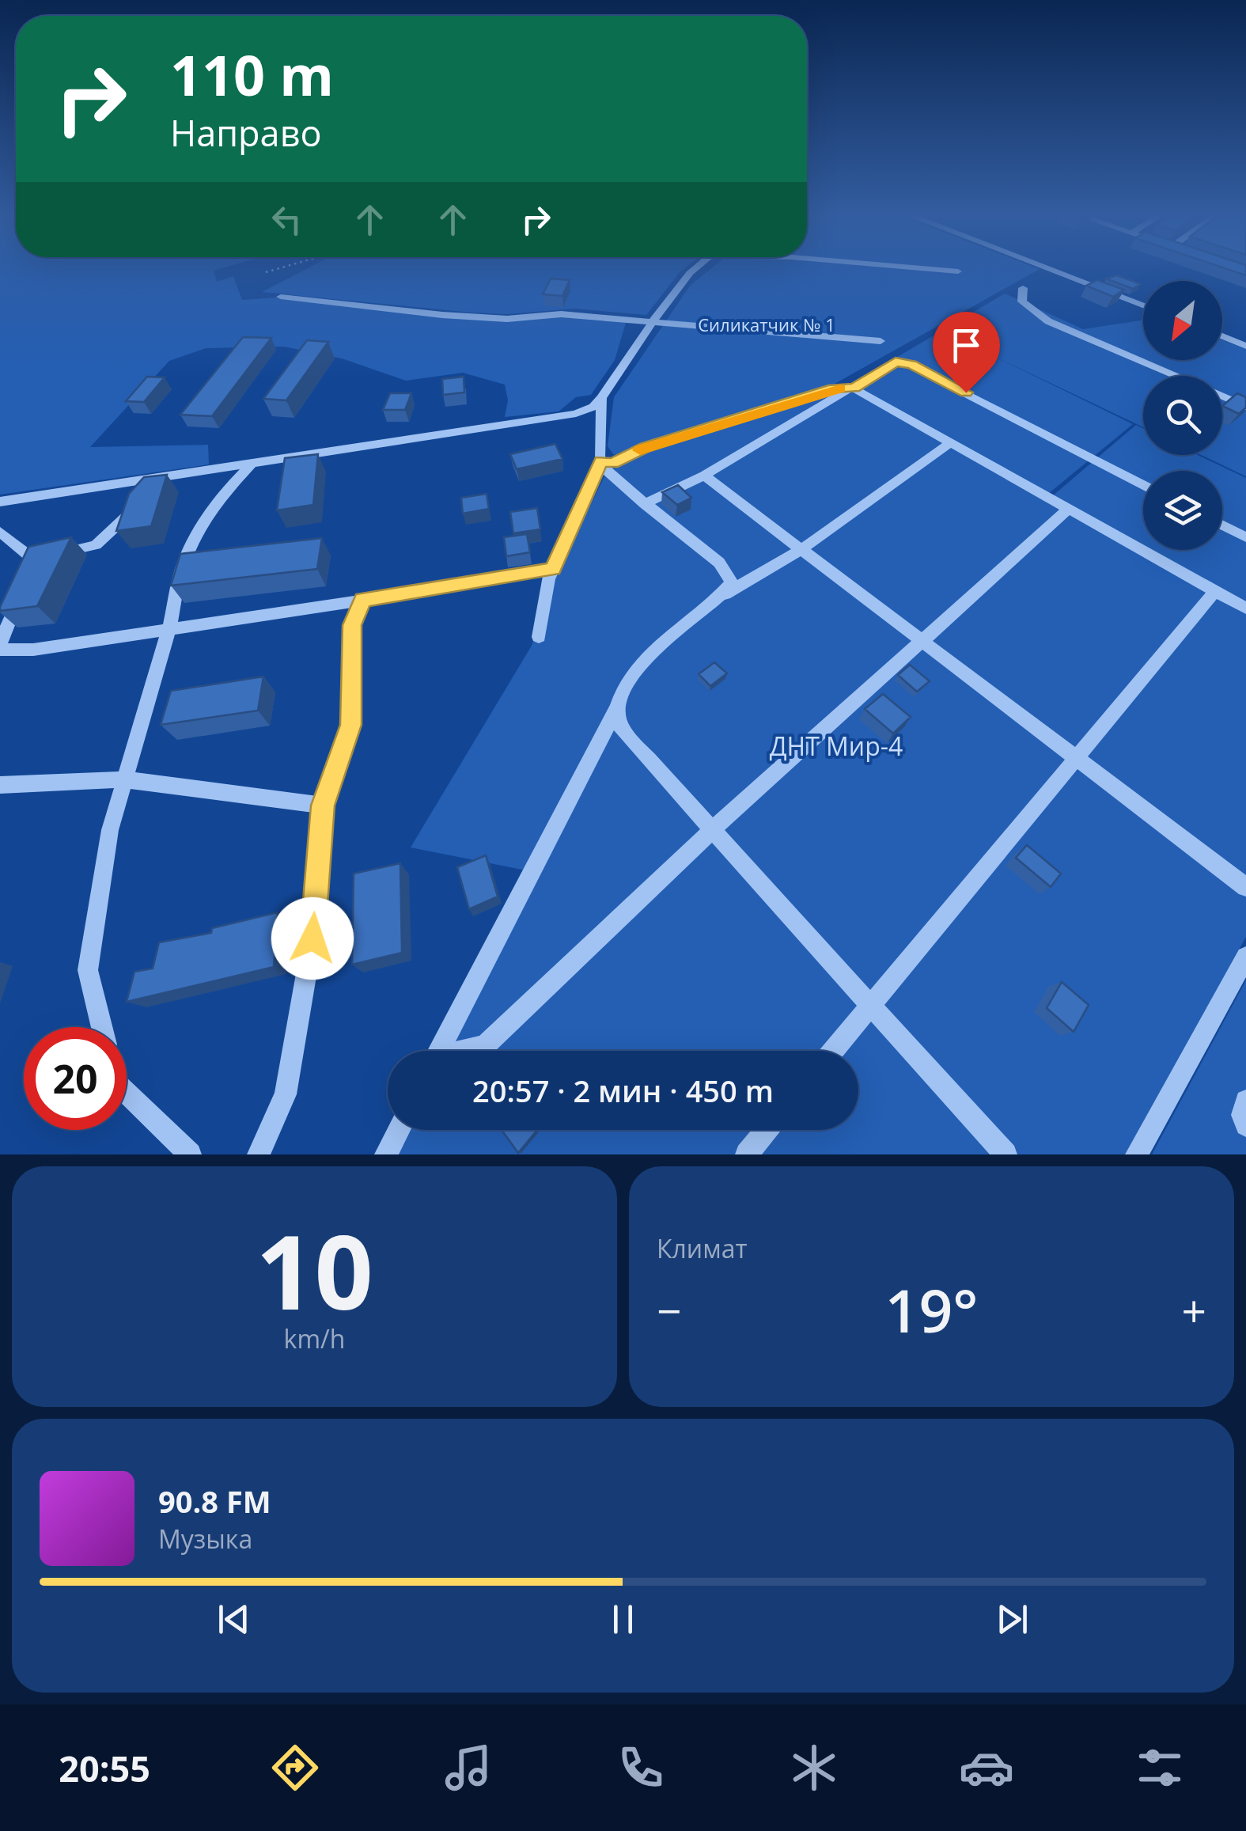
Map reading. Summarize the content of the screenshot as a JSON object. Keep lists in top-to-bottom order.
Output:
{
  "parks": ["Силикатчик № 1", "ДНТ Мир-4"],
  "north": "bottom left",
  "page": {
    "turn": ["110 m", "Направо"],
    "limit": "20",
    "trip": "20:57 · 2 мин · 450 m",
    "tile": [
      ["10", "km/h"],
      "Климат"
    ],
    "heat": ["−", "19°", "+"],
    "song": ["90.8 FM", "Музыка"],
    "tabs": "20:55"
  }
}
